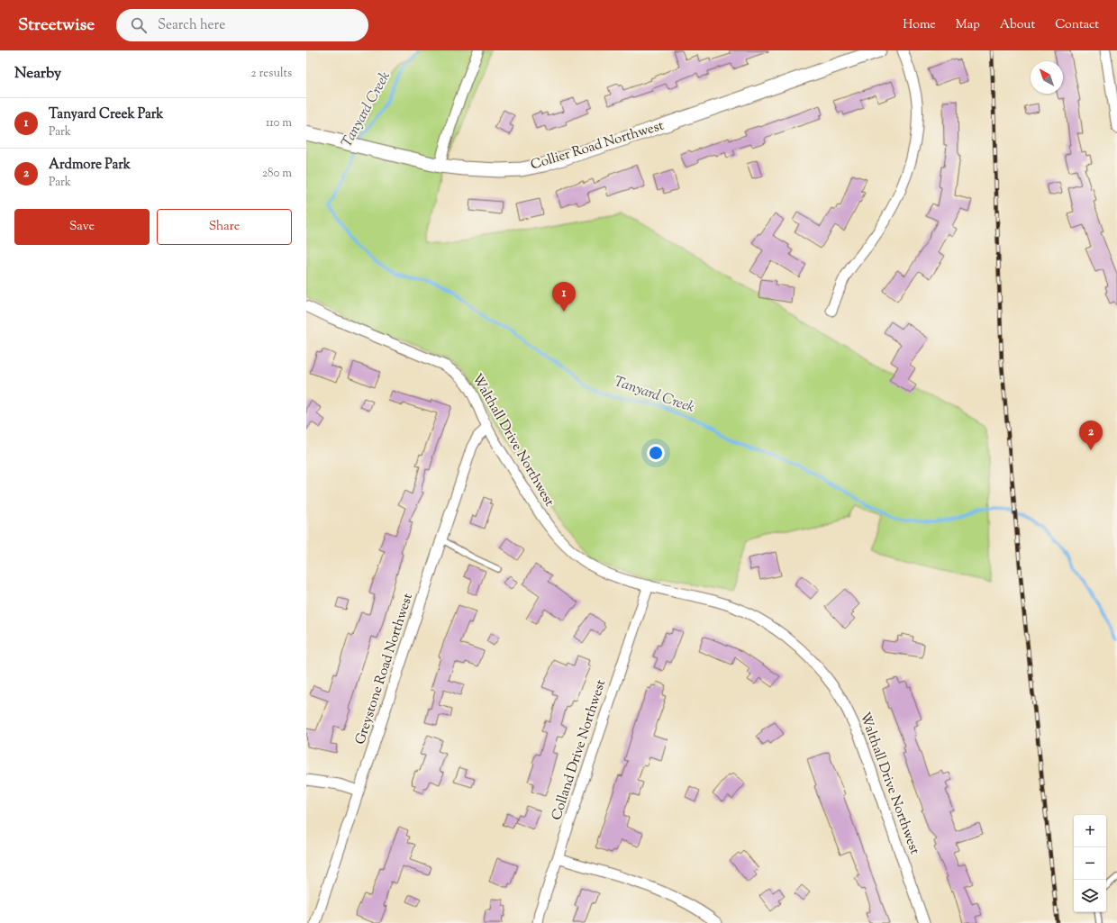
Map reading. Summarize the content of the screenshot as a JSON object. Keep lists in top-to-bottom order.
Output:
{
  "streets": {
    "street": [
      "Collier Road Northwest",
      "Walthall Drive Northwest",
      "Greystone Road Northwest",
      "Colland Drive Northwest"
    ]
  },
  "crossings": [
    ["Walthall Drive Northwest", "Greystone Road Northwest"],
    ["Walthall Drive Northwest", "Colland Drive Northwest"]
  ],
  "water": ["Tanyard Creek"],
  "north": "top left",
  "page": {
    "header": "Streetwise",
    "search": "Search here",
    "nav": [
      "Home",
      "Map",
      "About",
      "Contact"
    ],
    "heading": ["Nearby", "2 results"],
    "list": [
      {
        "mark": "1",
        "name": "Tanyard Creek Park",
        "note": "Park",
        "value": "110 m"
      },
      {
        "mark": "2",
        "name": "Ardmore Park",
        "note": "Park",
        "value": "280 m"
      }
    ],
    "buttons": ["Save", "Share"],
    "pins": ["1", "2"],
    "map_buttons": ["+", "−"]
  }
}
